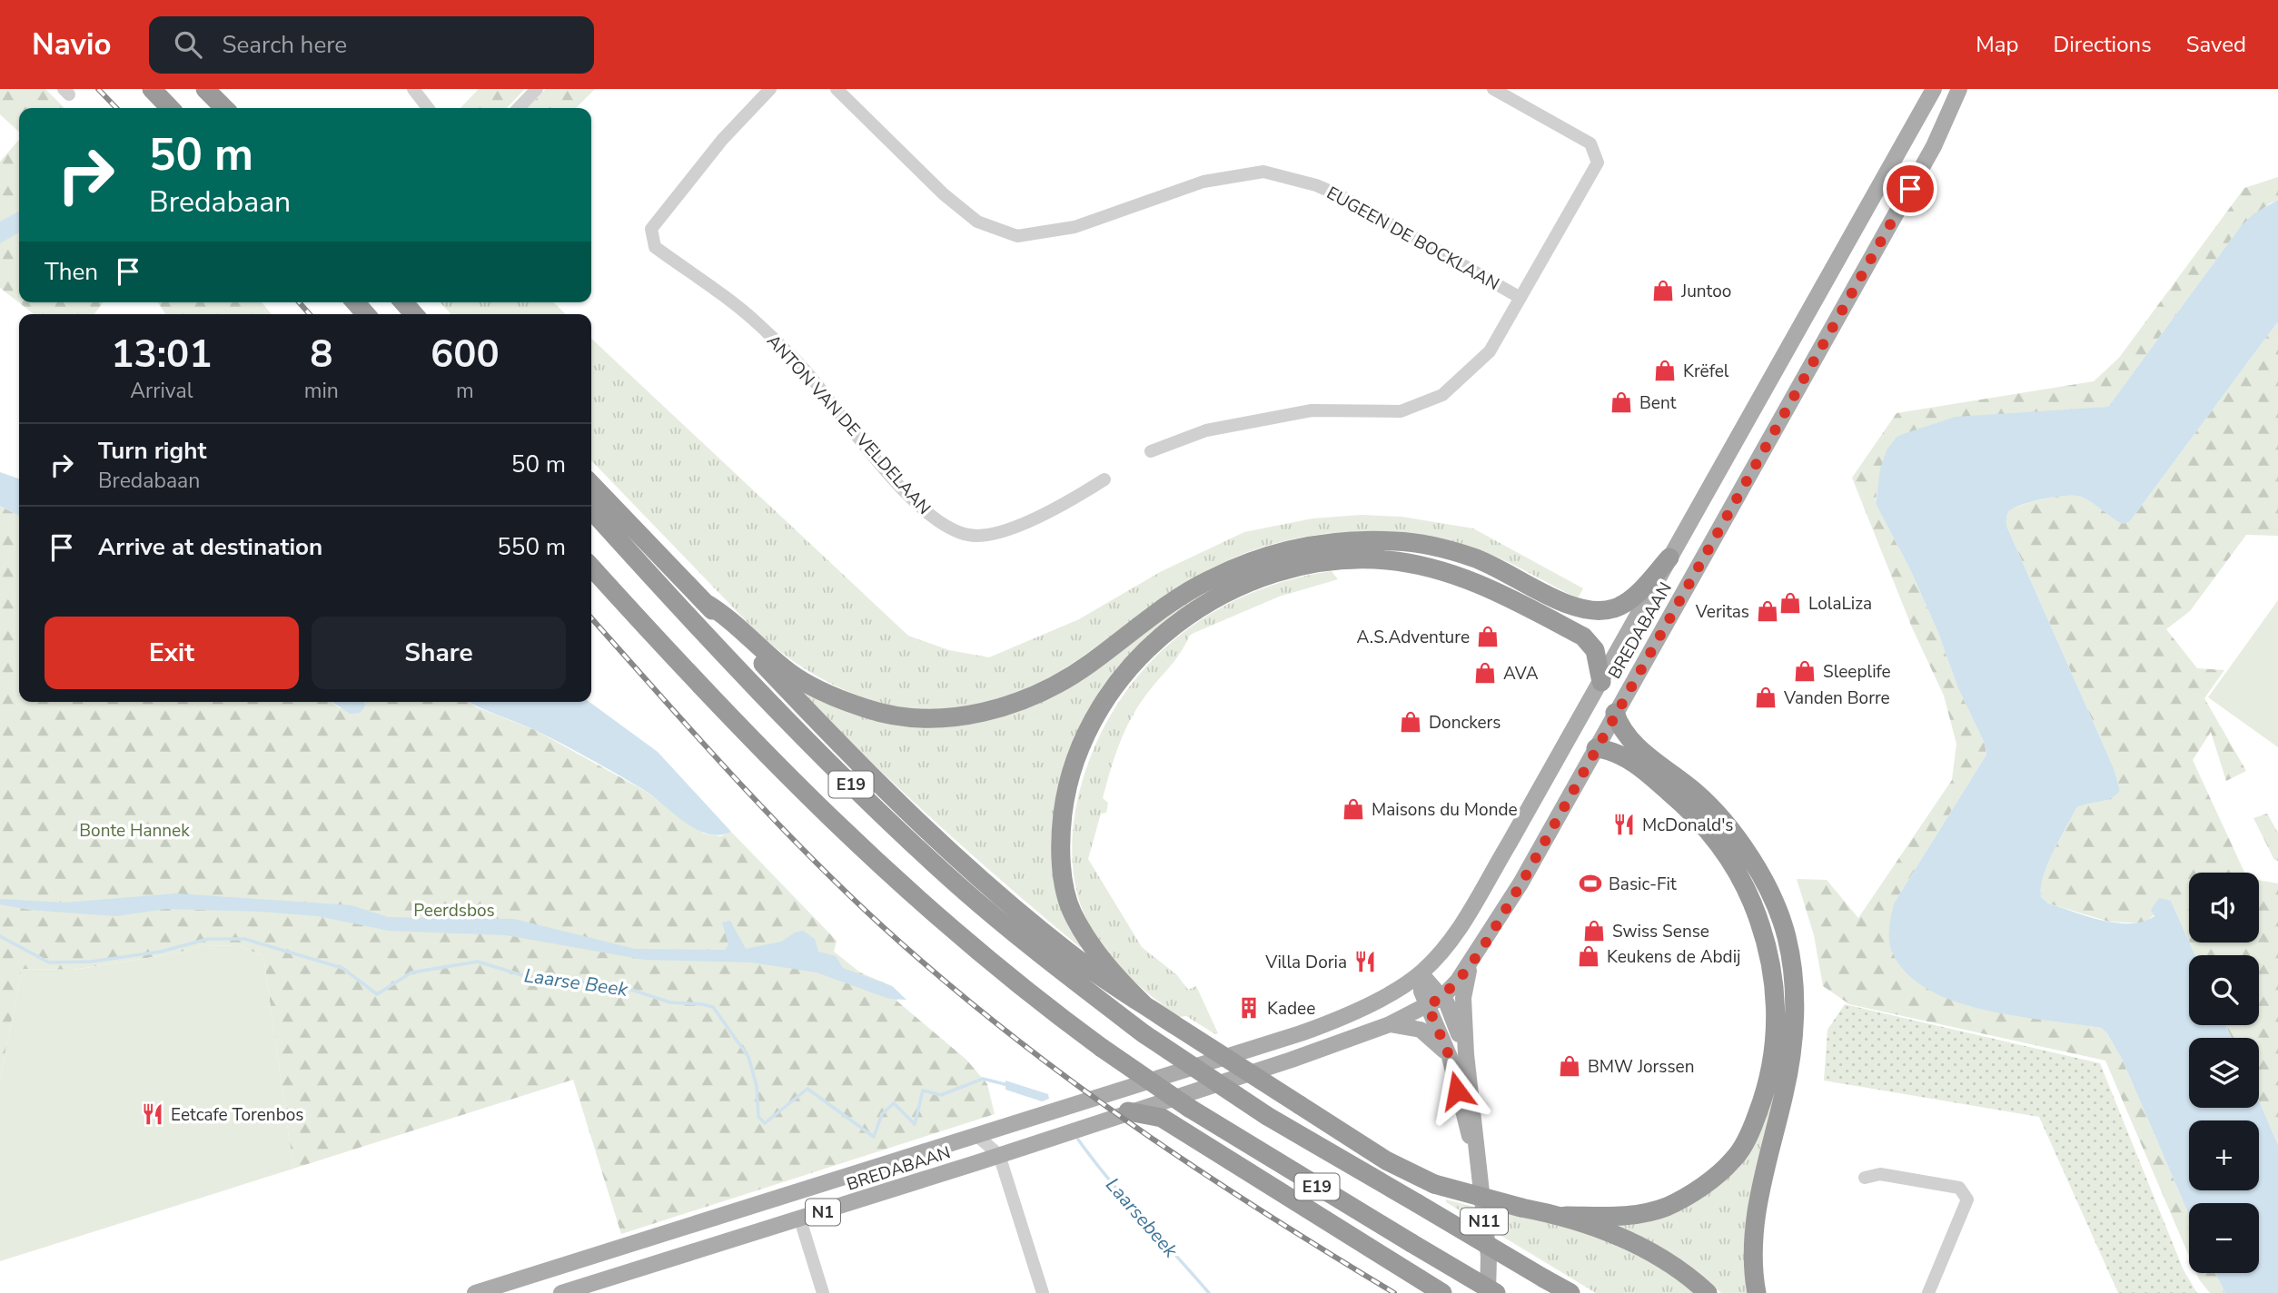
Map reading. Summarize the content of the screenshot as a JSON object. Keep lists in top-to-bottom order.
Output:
{
  "streets": {
    "highway": ["E19"],
    "main road": ["BREDABAAN", "N1", "N11"],
    "street": ["EUGEEN DE BOCKLAAN", "ANTON VAN DE VELDELAAN"]
  },
  "crossings": [
    ["BREDABAAN", "N11"]
  ],
  "water": ["Laarse Beek", "Laarsebeek"],
  "parks": ["Bonte Hannek", "Peerdsbos"],
  "places": {
    "shop": [
      "Juntoo",
      "Krëfel",
      "Bent",
      "LolaLiza",
      "Veritas",
      "A.S.Adventure",
      "Sleeplife",
      "AVA",
      "Vanden Borre",
      "Donckers",
      "Maisons du Monde",
      "Swiss Sense",
      "Keukens de Abdij",
      "BMW Jorssen"
    ],
    "restaurant": ["McDonald's", "Villa Doria", "Eetcafe Torenbos"],
    "sports": ["Basic-Fit"],
    "building": ["Kadee"]
  },
  "page": {
    "header": "Navio",
    "search": "Search here",
    "nav": ["Map", "Directions", "Saved"],
    "turn": ["50 m", "Bredabaan"],
    "then": "Then",
    "eta": [
      "13:01",
      "Arrival",
      "8",
      "min",
      "600",
      "m"
    ],
    "list": [
      {
        "name": "Turn right",
        "note": "Bredabaan",
        "value": "50 m"
      },
      {
        "name": "Arrive at destination",
        "value": "550 m"
      }
    ],
    "buttons": ["Exit", "Share"],
    "map_buttons": ["+", "−"]
  }
}
